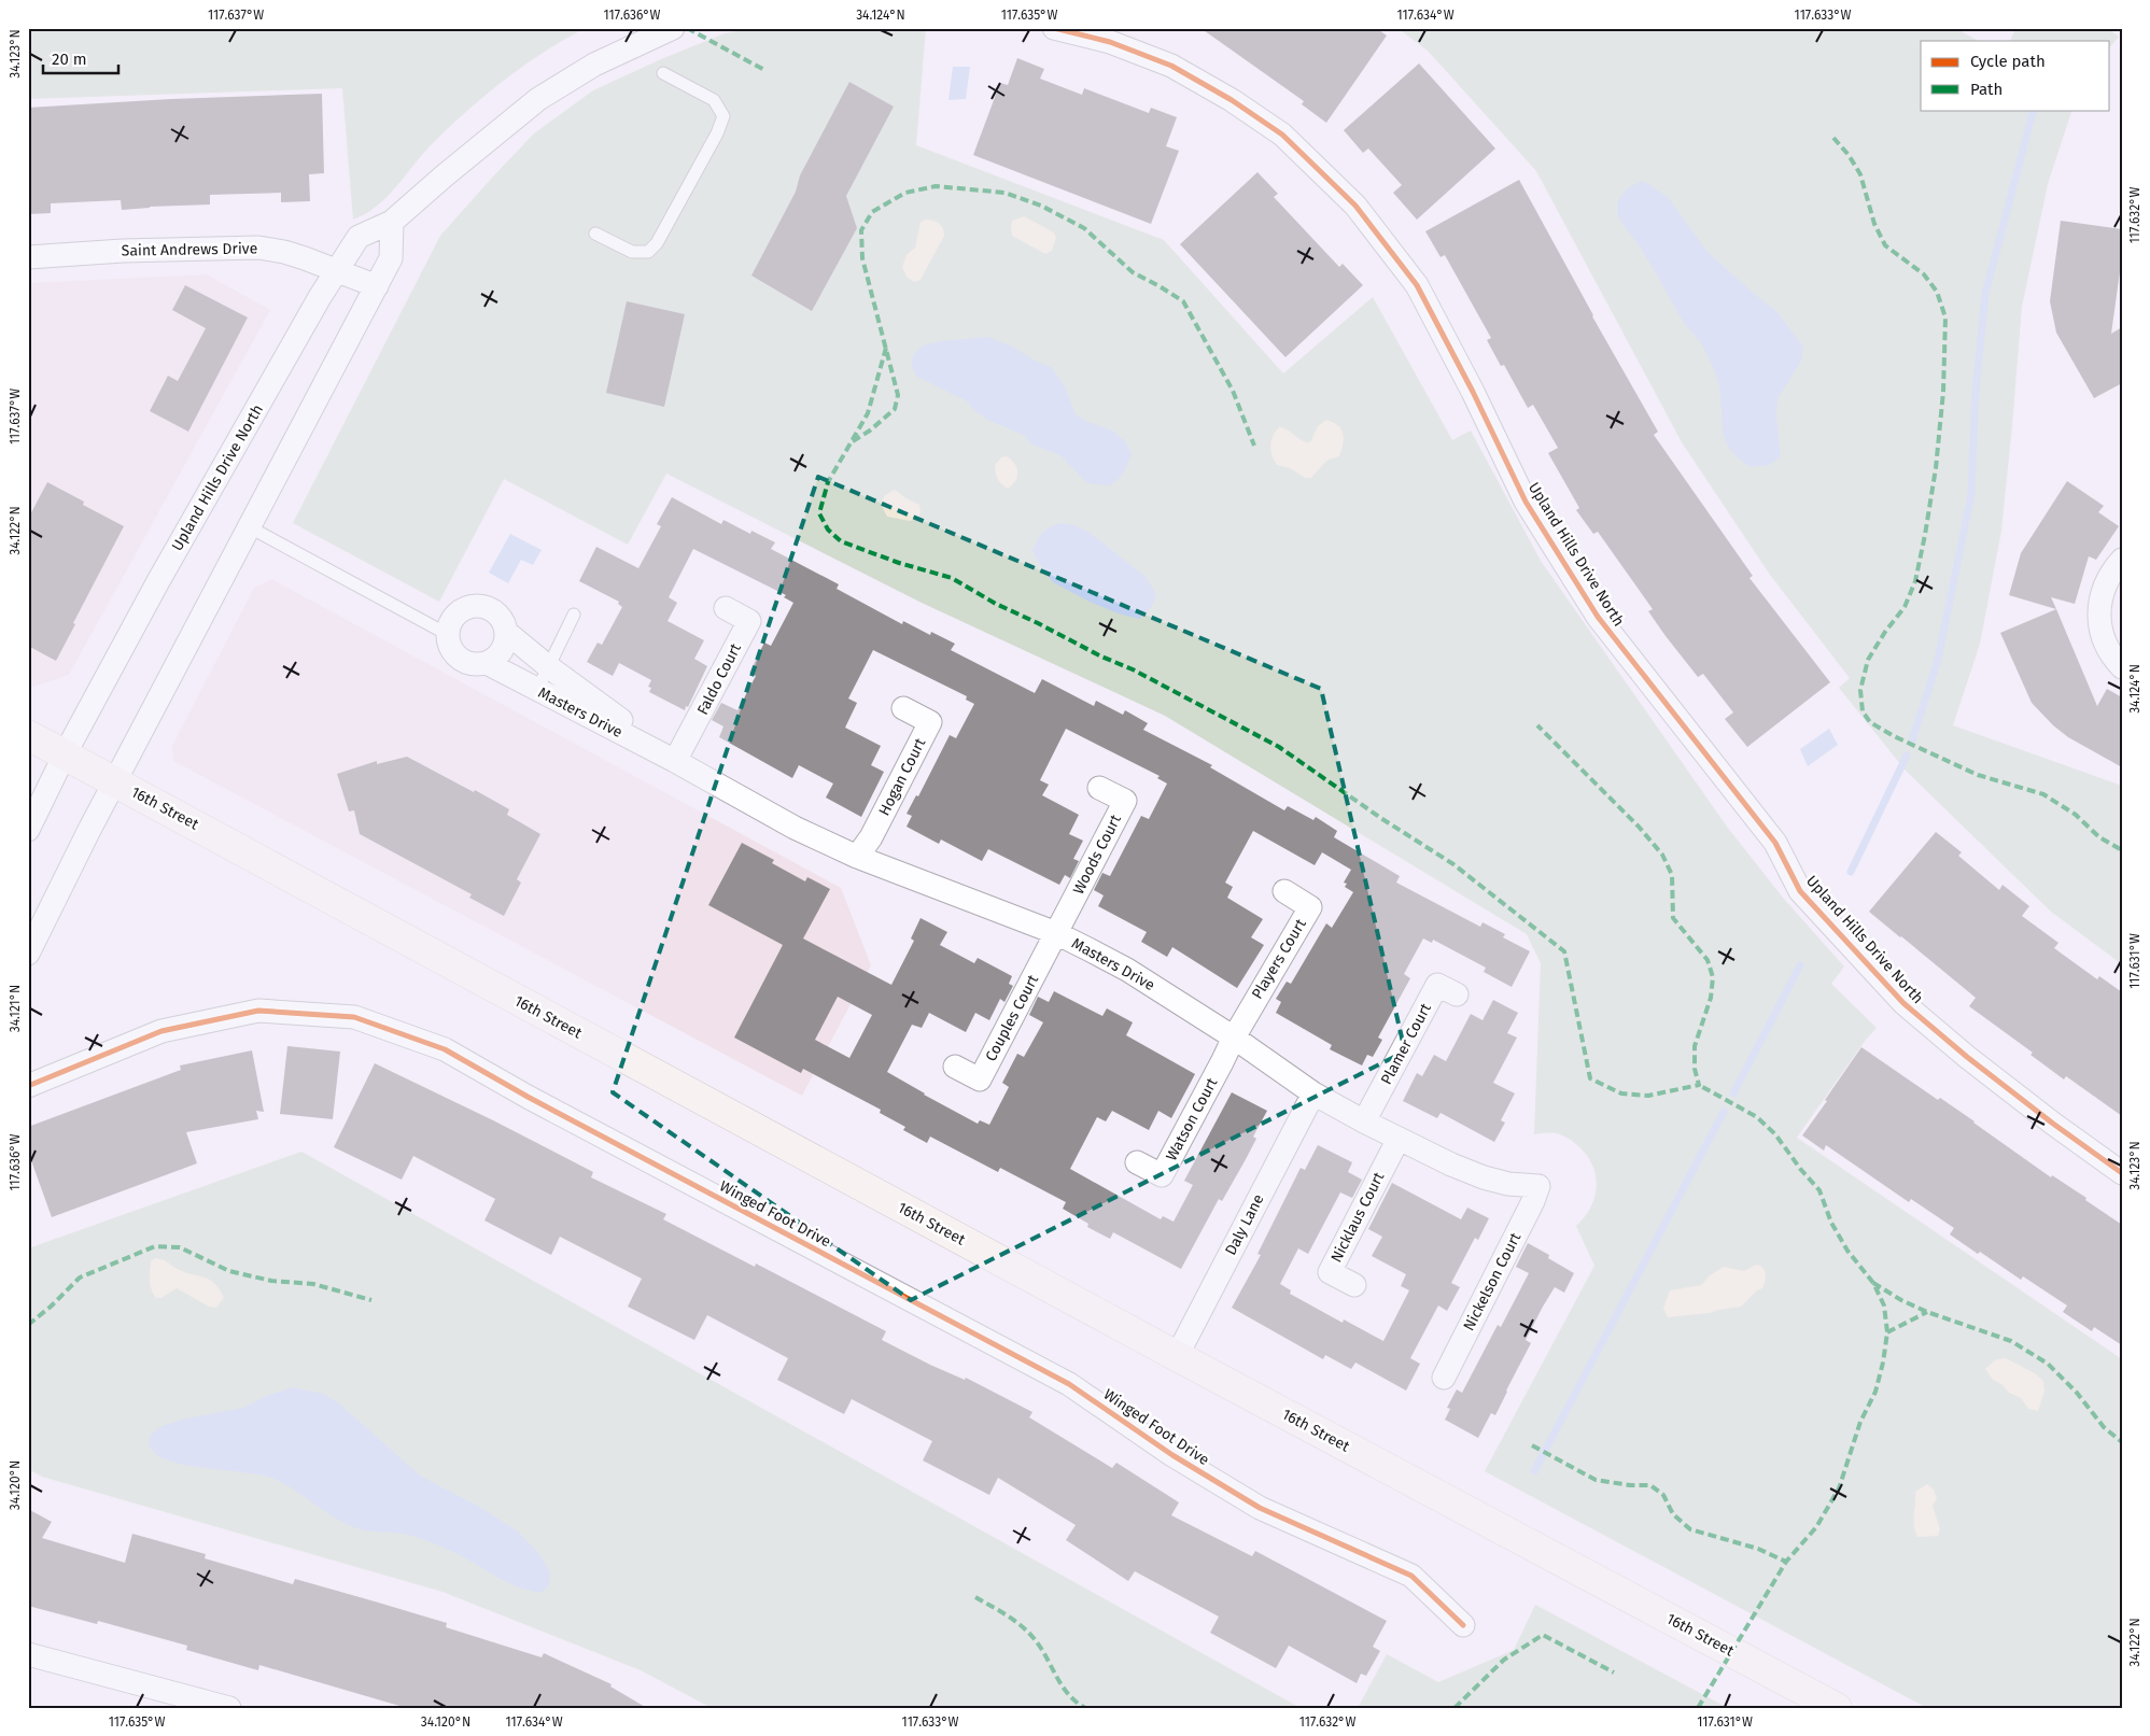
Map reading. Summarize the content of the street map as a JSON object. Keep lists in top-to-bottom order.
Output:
{
  "streets": {
    "main road": ["16th Street"],
    "street": [
      "Saint Andrews Drive",
      "Upland Hills Drive North",
      "Faldo Court",
      "Masters Drive",
      "Hogan Court",
      "Woods Court",
      "Players Court",
      "Couples Court",
      "Plamer Court",
      "Watson Court",
      "Winged Foot Drive",
      "Nicklaus Court",
      "Daly Lane",
      "Nickelson Court"
    ]
  },
  "crossings": [
    ["Saint Andrews Drive", "Upland Hills Drive North"],
    ["Upland Hills Drive North", "16th Street"],
    ["Faldo Court", "Masters Drive"],
    ["Masters Drive", "Hogan Court"],
    ["Masters Drive", "Woods Court"],
    ["Masters Drive", "Players Court"],
    ["Masters Drive", "Couples Court"],
    ["Masters Drive", "Plamer Court"],
    ["Masters Drive", "Watson Court"],
    ["Masters Drive", "Nicklaus Court"],
    ["Masters Drive", "Daly Lane"],
    ["Masters Drive", "Nickelson Court"],
    ["16th Street", "Daly Lane"],
    ["Woods Court", "Couples Court"],
    ["Players Court", "Watson Court"]
  ],
  "legend": ["Cycle path", "Path"],
  "scale_bar": "20 m",
  "coordinates": [
    "117.637°W",
    "117.636°W",
    "34.124°N",
    "117.635°W",
    "117.634°W",
    "117.633°W",
    "34.123°N",
    "117.632°W",
    "34.122°N",
    "117.631°W",
    "34.121°N",
    "34.120°N"
  ]
}
